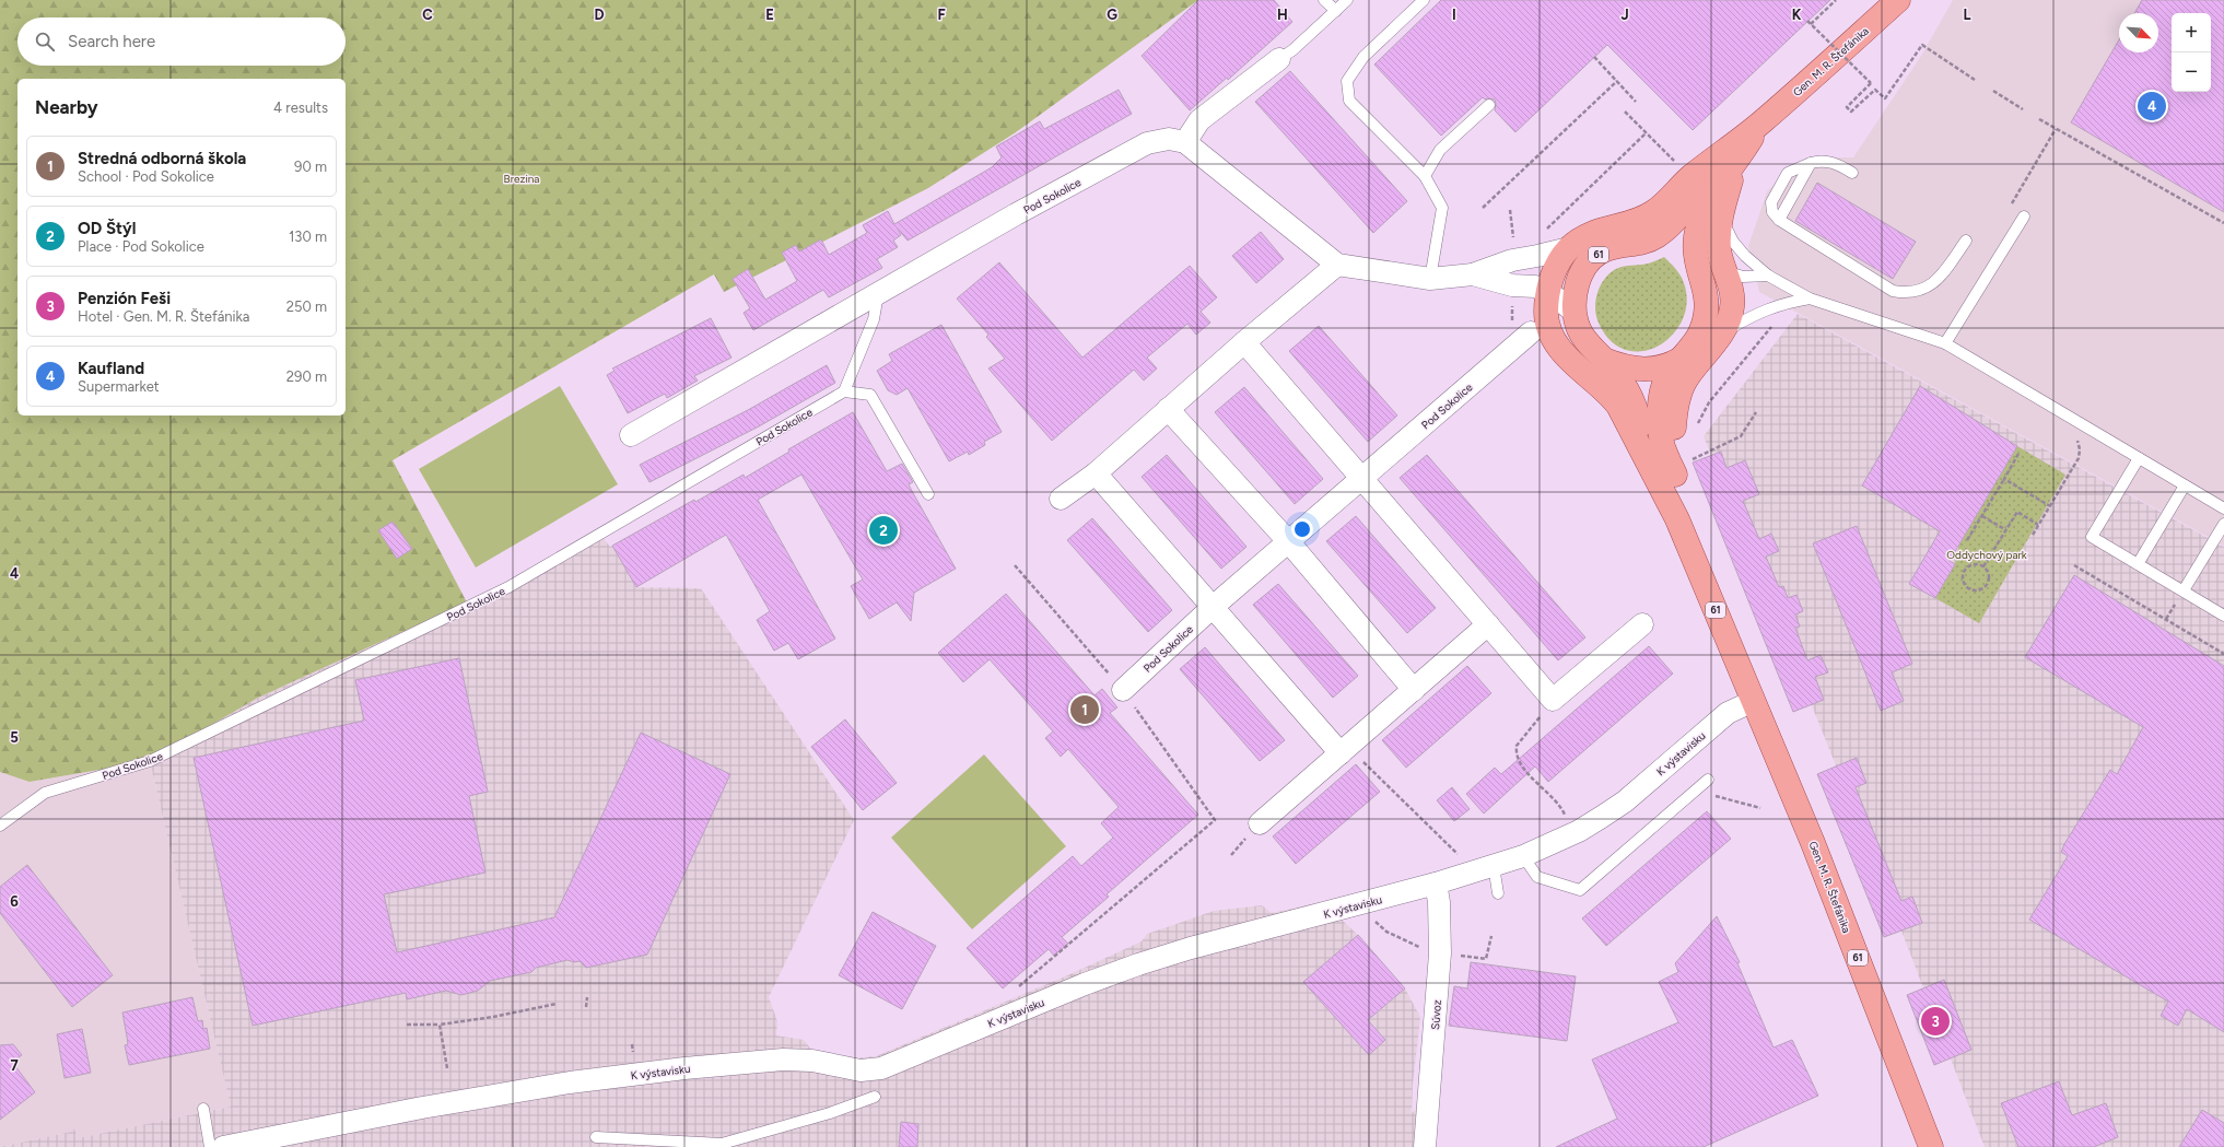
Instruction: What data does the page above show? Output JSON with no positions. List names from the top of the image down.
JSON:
{
  "streets": {
    "main road": ["Gen. M. R. Štefánika", "61"],
    "street": ["Pod Sokolice", "K výstavisku", "Súvoz"]
  },
  "crossings": [
    ["Gen. M. R. Štefánika", "61"],
    ["Gen. M. R. Štefánika", "K výstavisku"],
    ["61", "K výstavisku"],
    ["K výstavisku", "Súvoz"]
  ],
  "parks": ["Brezina", "Oddychový park"],
  "north": "bottom right",
  "page": {
    "map_buttons": ["+", "−"],
    "search": "Search here",
    "heading": ["Nearby", "4 results"],
    "pins": [
      "4",
      "2",
      "1",
      "3"
    ],
    "list": [
      {
        "mark": "1",
        "name": "Stredná odborná škola",
        "note": "School · Pod Sokolice",
        "value": "90 m"
      },
      {
        "mark": "2",
        "name": "OD Štýl",
        "note": "Place · Pod Sokolice",
        "value": "130 m"
      },
      {
        "mark": "3",
        "name": "Penzión Feši",
        "note": "Hotel · Gen. M. R. Štefánika",
        "value": "250 m"
      },
      {
        "mark": "4",
        "name": "Kaufland",
        "note": "Supermarket",
        "value": "290 m"
      }
    ]
  },
  "grid": {
    "columns": [
      "C",
      "D",
      "E",
      "F",
      "G",
      "H",
      "I",
      "J",
      "K",
      "L"
    ],
    "rows": [
      "4",
      "5",
      "6",
      "7"
    ]
  }
}
